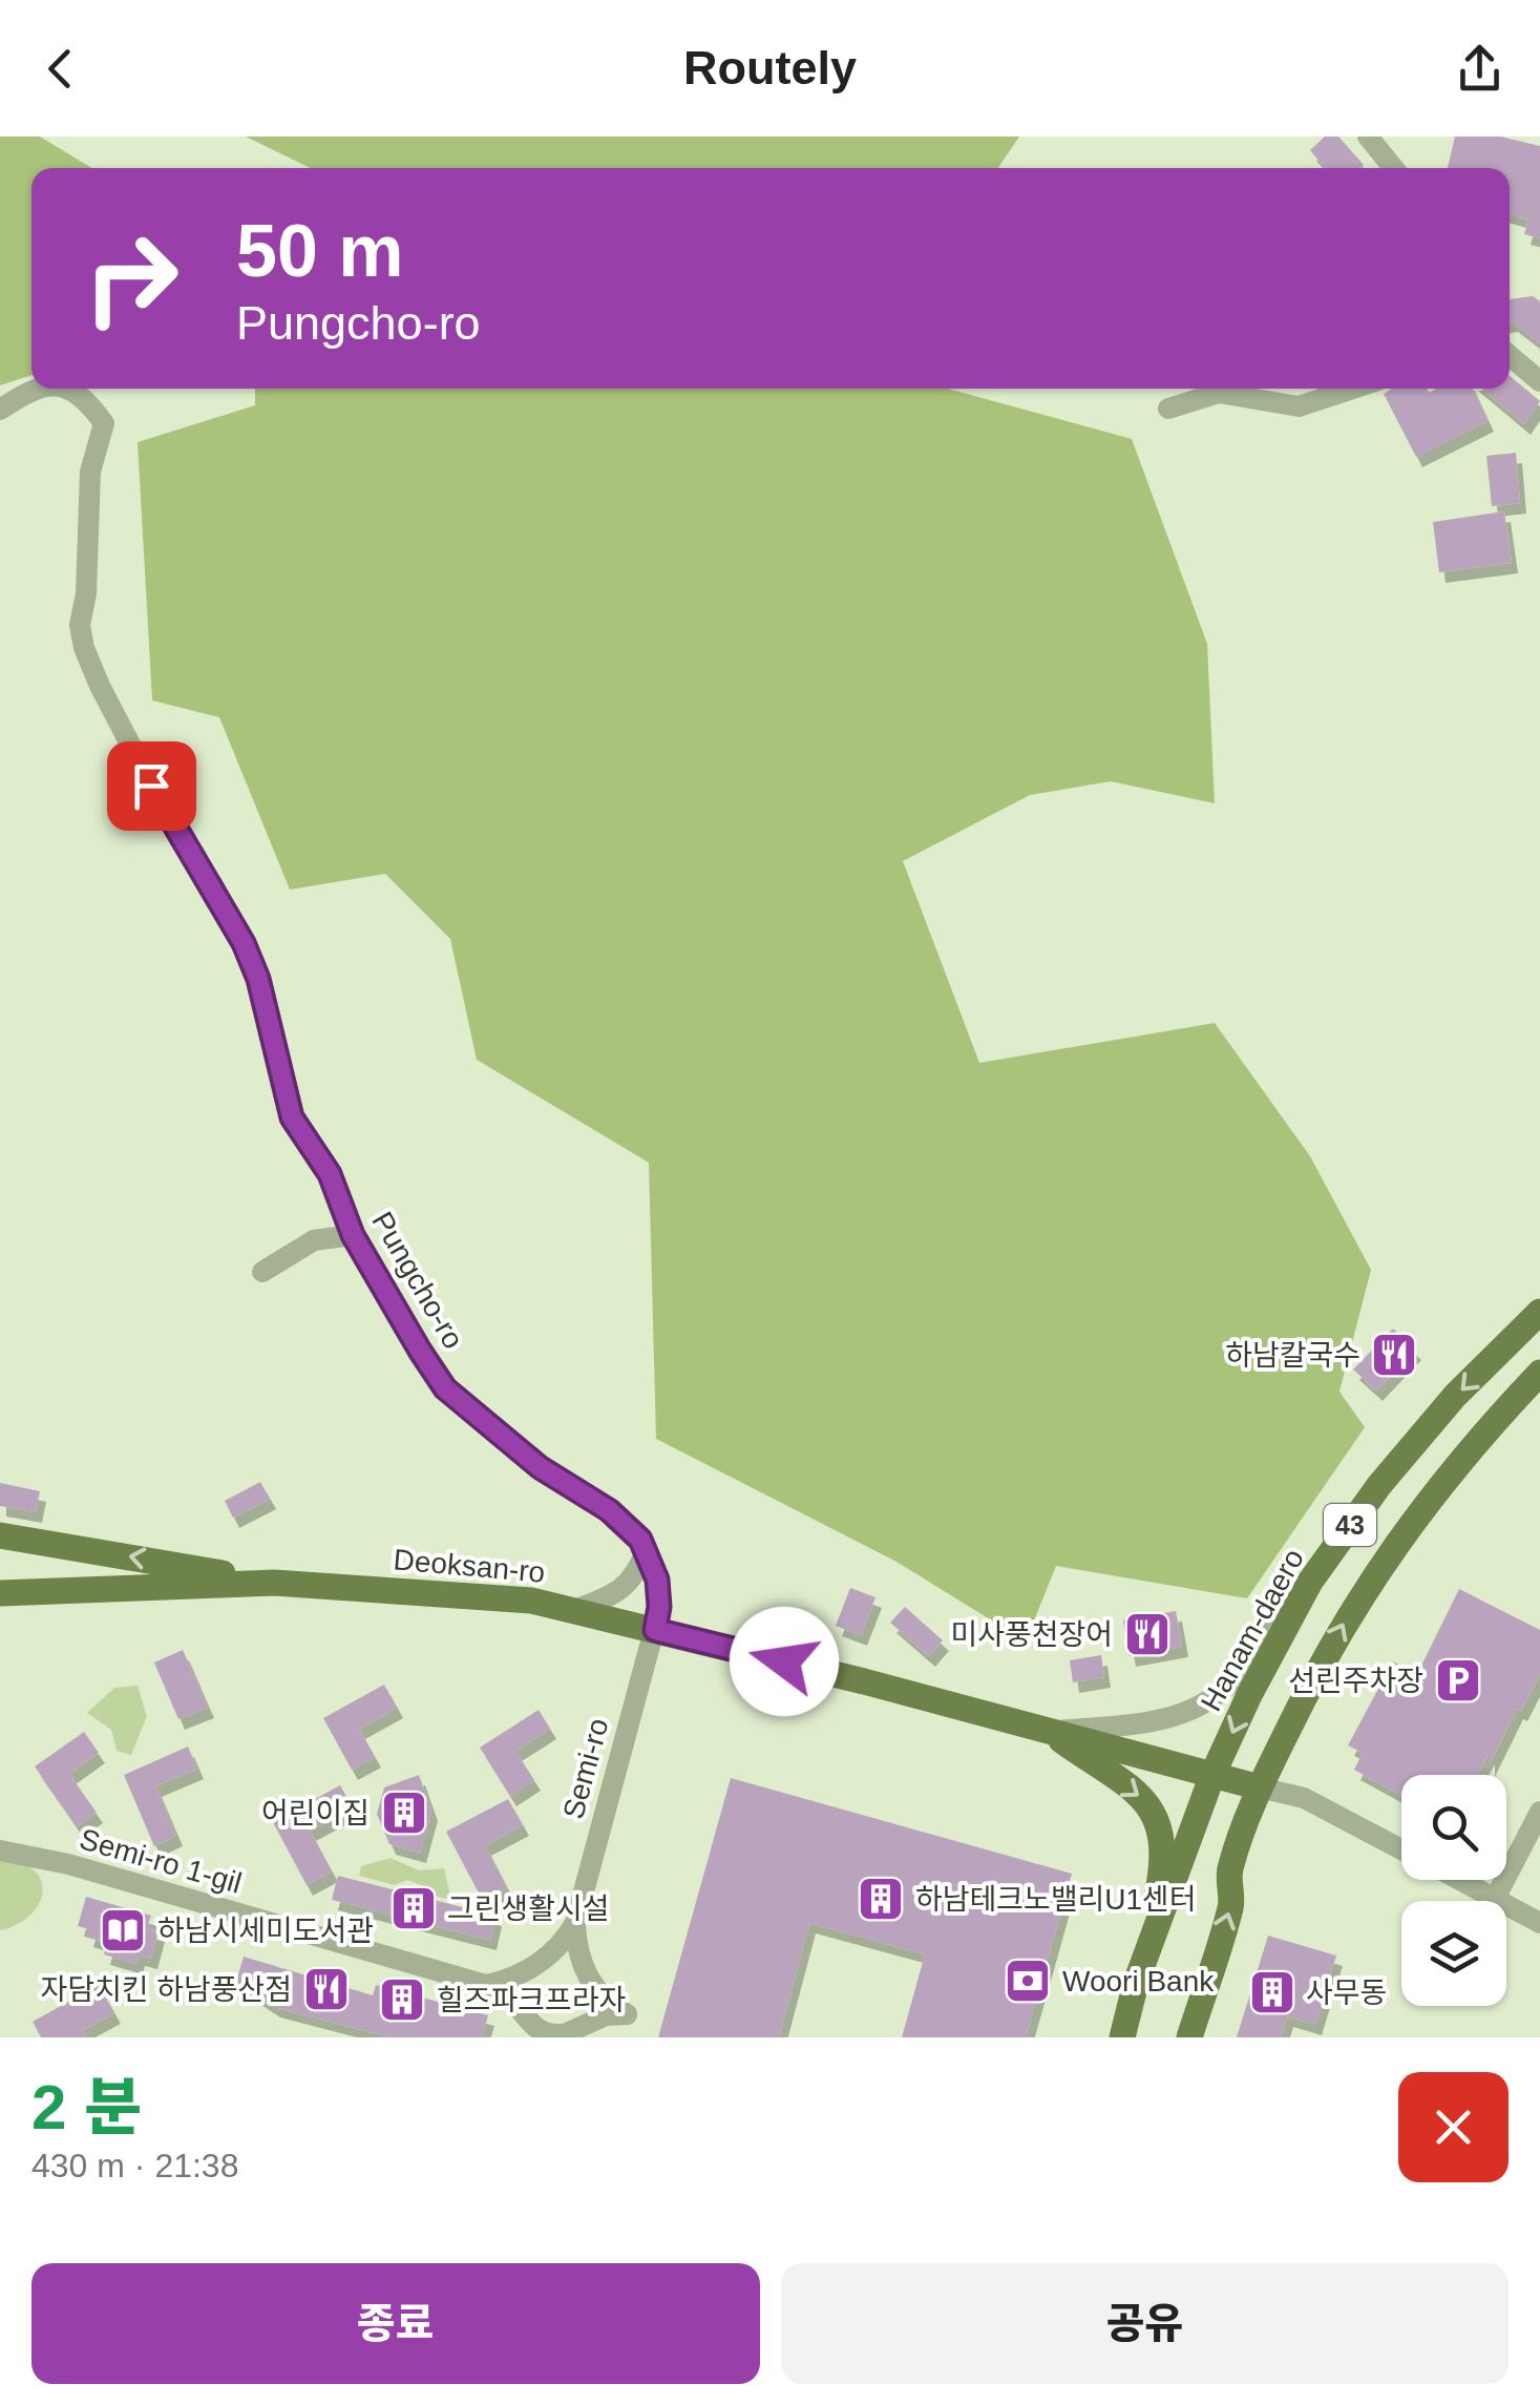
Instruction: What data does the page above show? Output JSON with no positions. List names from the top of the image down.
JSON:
{
  "streets": {
    "main road": ["43", "Deoksan-ro", "Hanam-daero"],
    "street": ["Pungcho-ro", "Semi-ro", "Semi-ro 1-gil"]
  },
  "crossings": [
    ["Deoksan-ro", "Semi-ro"]
  ],
  "places": {
    "restaurant": ["하남칼국수", "미사풍천장어", "자담치킨 하남풍산점"],
    "parking": ["선린주차장"],
    "building": [
      "어린이집",
      "하남테크노밸리U1센터",
      "그린생활시설",
      "사무동",
      "힐즈파크프라자"
    ],
    "library": ["하남시세미도서관"],
    "bank": ["Woori Bank"]
  },
  "page": {
    "header": "Routely",
    "turn": ["50 m", "Pungcho-ro"],
    "heading": ["2 분", "430 m · 21:38"],
    "buttons": ["종료", "공유"]
  }
}
